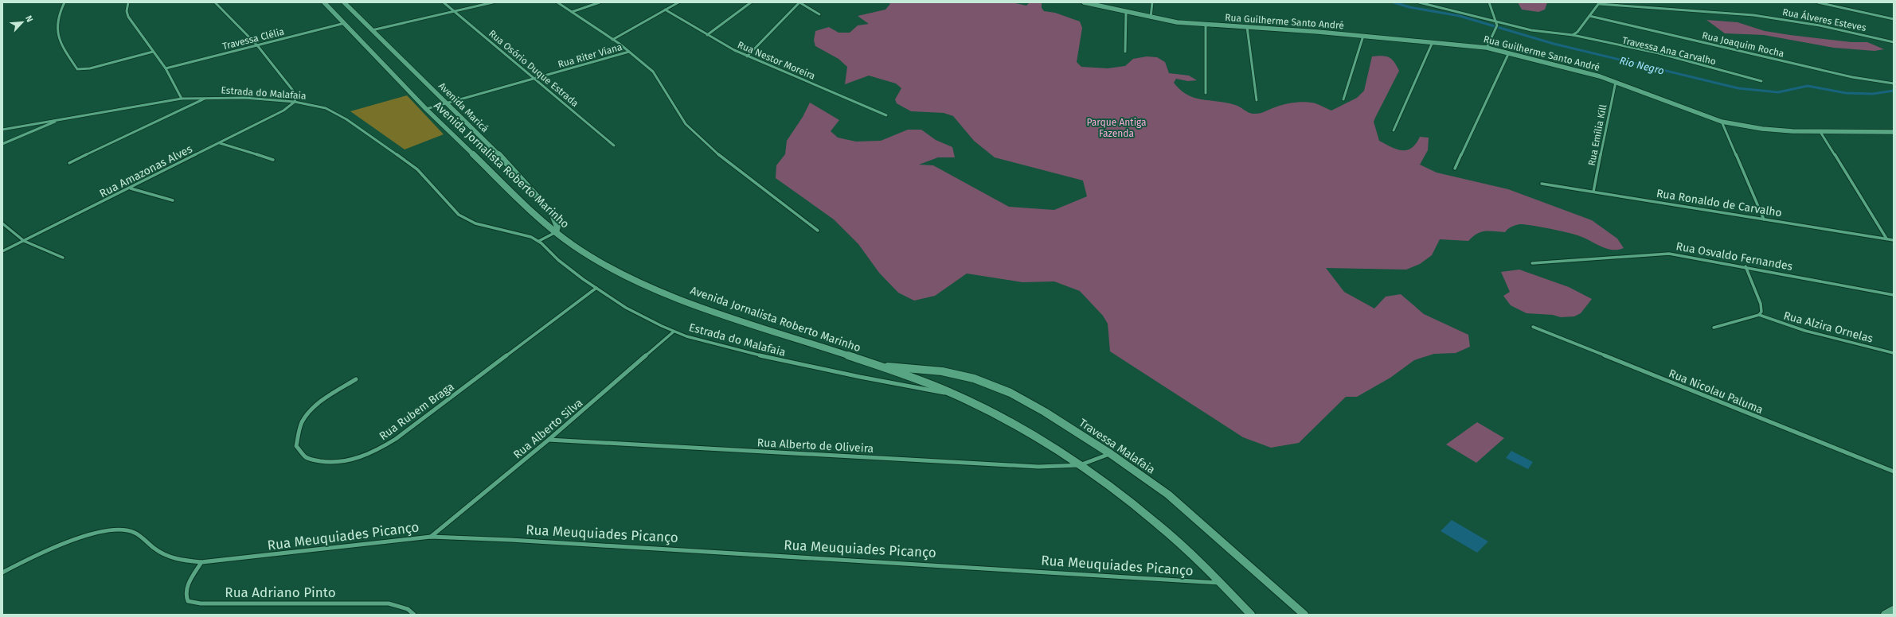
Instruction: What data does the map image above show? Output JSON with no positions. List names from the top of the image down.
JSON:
{
  "streets": {
    "main road": [
      "Rua Guilherme Santo André",
      "Avenida Maricá",
      "Avenida Jornalista Roberto Marinho",
      "Travessa Malafaia"
    ],
    "street": [
      "Rua Álveres Esteves",
      "Travessa Clélia",
      "Rua Joaquim Rocha",
      "Travessa Ana Carvalho",
      "Rua Riter Viana",
      "Rua Nestor Moreira",
      "Rua Osório Duque Estrada",
      "Estrada do Malafaia",
      "Rua Emília Kill",
      "Rua Amazonas Alves",
      "Rua Ronaldo de Carvalho",
      "Rua Osvaldo Fernandes",
      "Rua Alzira Ornelas",
      "Rua Nicolau Paluma",
      "Rua Rubem Braga",
      "Rua Alberto Silva",
      "Rua Alberto de Oliveira",
      "Rua Meuquiades Picanço",
      "Rua Adriano Pinto"
    ]
  },
  "crossings": [
    ["Rua Guilherme Santo André", "Rua Emília Kill"],
    ["Travessa Clélia", "Avenida Jornalista Roberto Marinho"],
    ["Rua Riter Viana", "Rua Osório Duque Estrada"],
    ["Rua Riter Viana", "Avenida Maricá"],
    ["Rua Riter Viana", "Avenida Jornalista Roberto Marinho"],
    ["Estrada do Malafaia", "Avenida Jornalista Roberto Marinho"],
    ["Estrada do Malafaia", "Rua Amazonas Alves"],
    ["Estrada do Malafaia", "Rua Rubem Braga"],
    ["Estrada do Malafaia", "Rua Alberto Silva"],
    ["Avenida Maricá", "Avenida Jornalista Roberto Marinho"],
    ["Rua Emília Kill", "Rua Ronaldo de Carvalho"],
    ["Avenida Jornalista Roberto Marinho", "Rua Alberto de Oliveira"],
    ["Avenida Jornalista Roberto Marinho", "Travessa Malafaia"],
    ["Avenida Jornalista Roberto Marinho", "Rua Meuquiades Picanço"],
    ["Rua Alberto Silva", "Rua Alberto de Oliveira"],
    ["Rua Alberto Silva", "Rua Meuquiades Picanço"],
    ["Rua Alberto de Oliveira", "Travessa Malafaia"],
    ["Rua Meuquiades Picanço", "Rua Adriano Pinto"]
  ],
  "water": ["Rio Negro"],
  "parks": ["Parque Antiga Fazenda"],
  "north": "top right"
}
